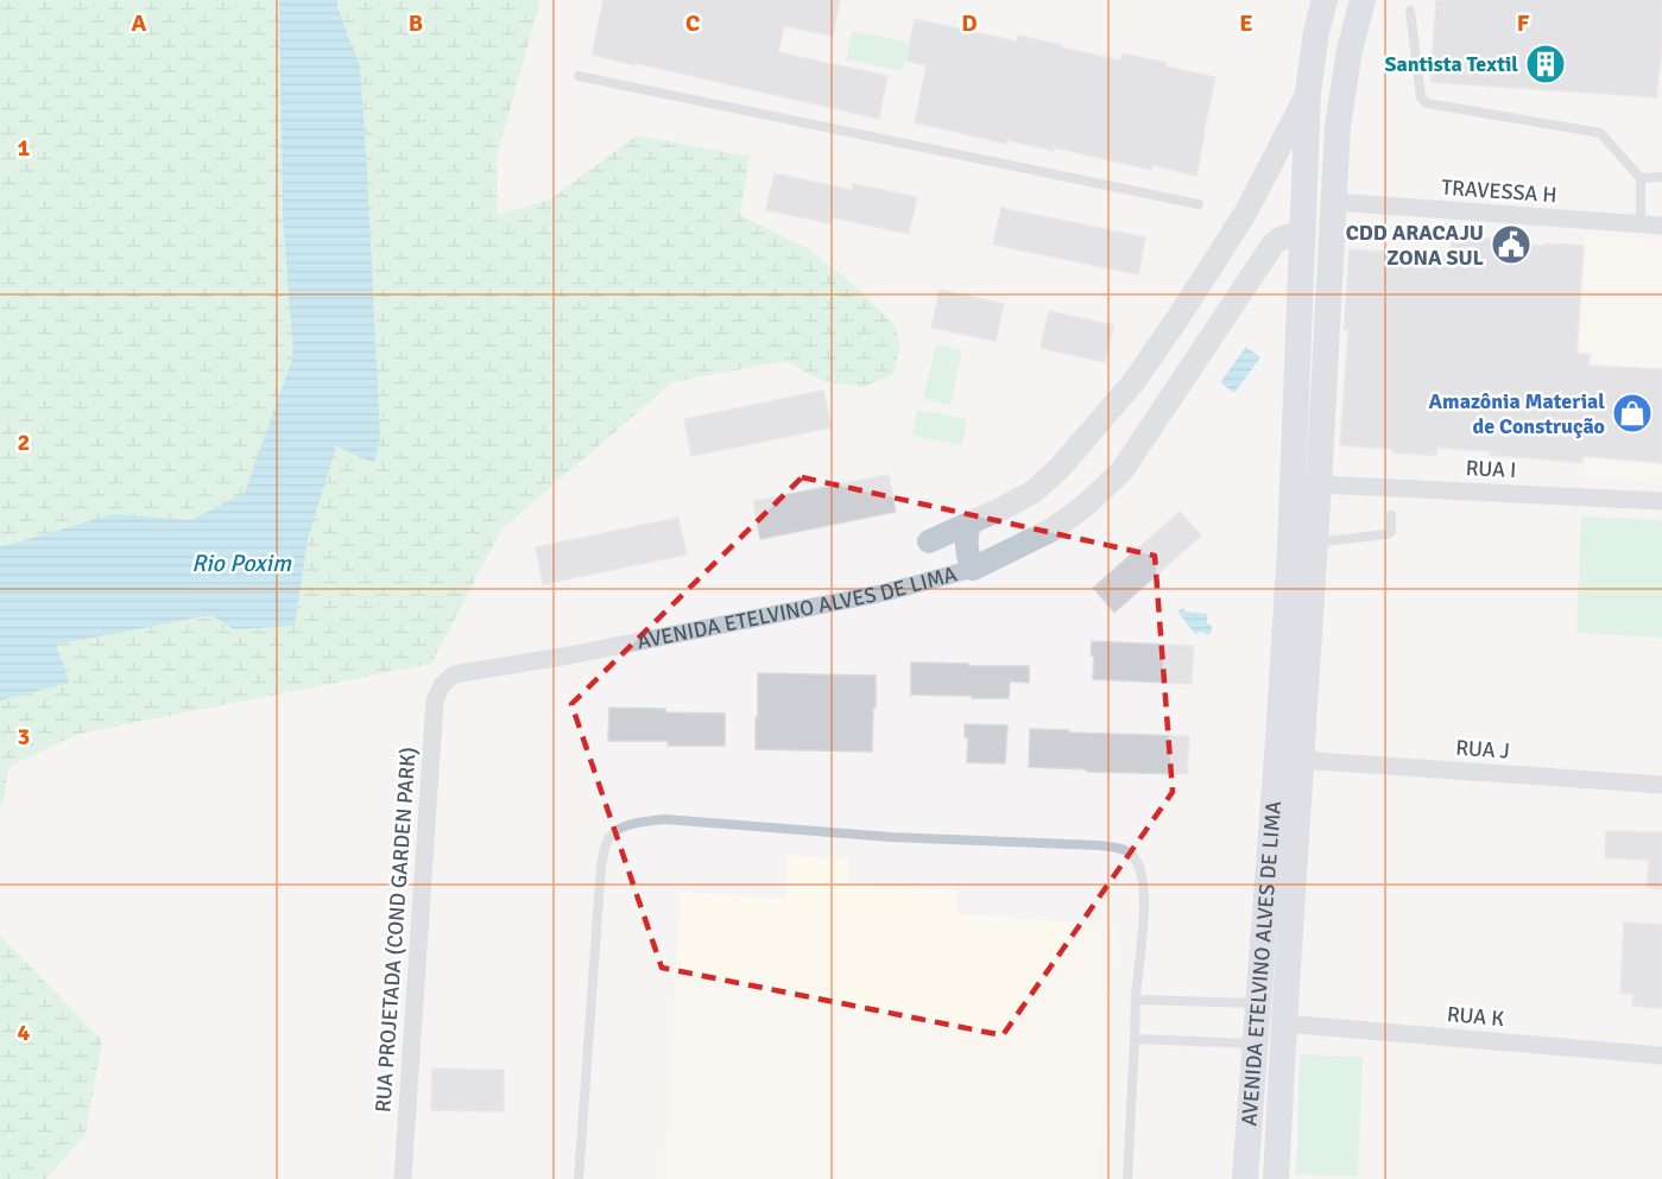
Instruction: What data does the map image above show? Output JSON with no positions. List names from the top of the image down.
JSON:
{
  "streets": {
    "main road": ["AVENIDA ETELVINO ALVES DE LIMA"],
    "street": [
      "TRAVESSA H",
      "RUA I",
      "RUA J",
      "RUA PROJETADA (COND GARDEN PARK)",
      "RUA K"
    ]
  },
  "crossings": [
    ["TRAVESSA H", "AVENIDA ETELVINO ALVES DE LIMA"],
    ["RUA I", "AVENIDA ETELVINO ALVES DE LIMA"],
    ["AVENIDA ETELVINO ALVES DE LIMA", "RUA J"],
    ["AVENIDA ETELVINO ALVES DE LIMA", "RUA PROJETADA (COND GARDEN PARK)"],
    ["AVENIDA ETELVINO ALVES DE LIMA", "RUA K"]
  ],
  "water": ["Rio Poxim"],
  "places": {
    "building": ["Santista Textil"],
    "public building": ["CDD ARACAJU ZONA SUL"],
    "shop": ["Amazônia Material de Construção"]
  },
  "grid": {
    "columns": [
      "A",
      "B",
      "C",
      "D",
      "E",
      "F"
    ],
    "rows": [
      "1",
      "2",
      "3",
      "4"
    ]
  }
}
